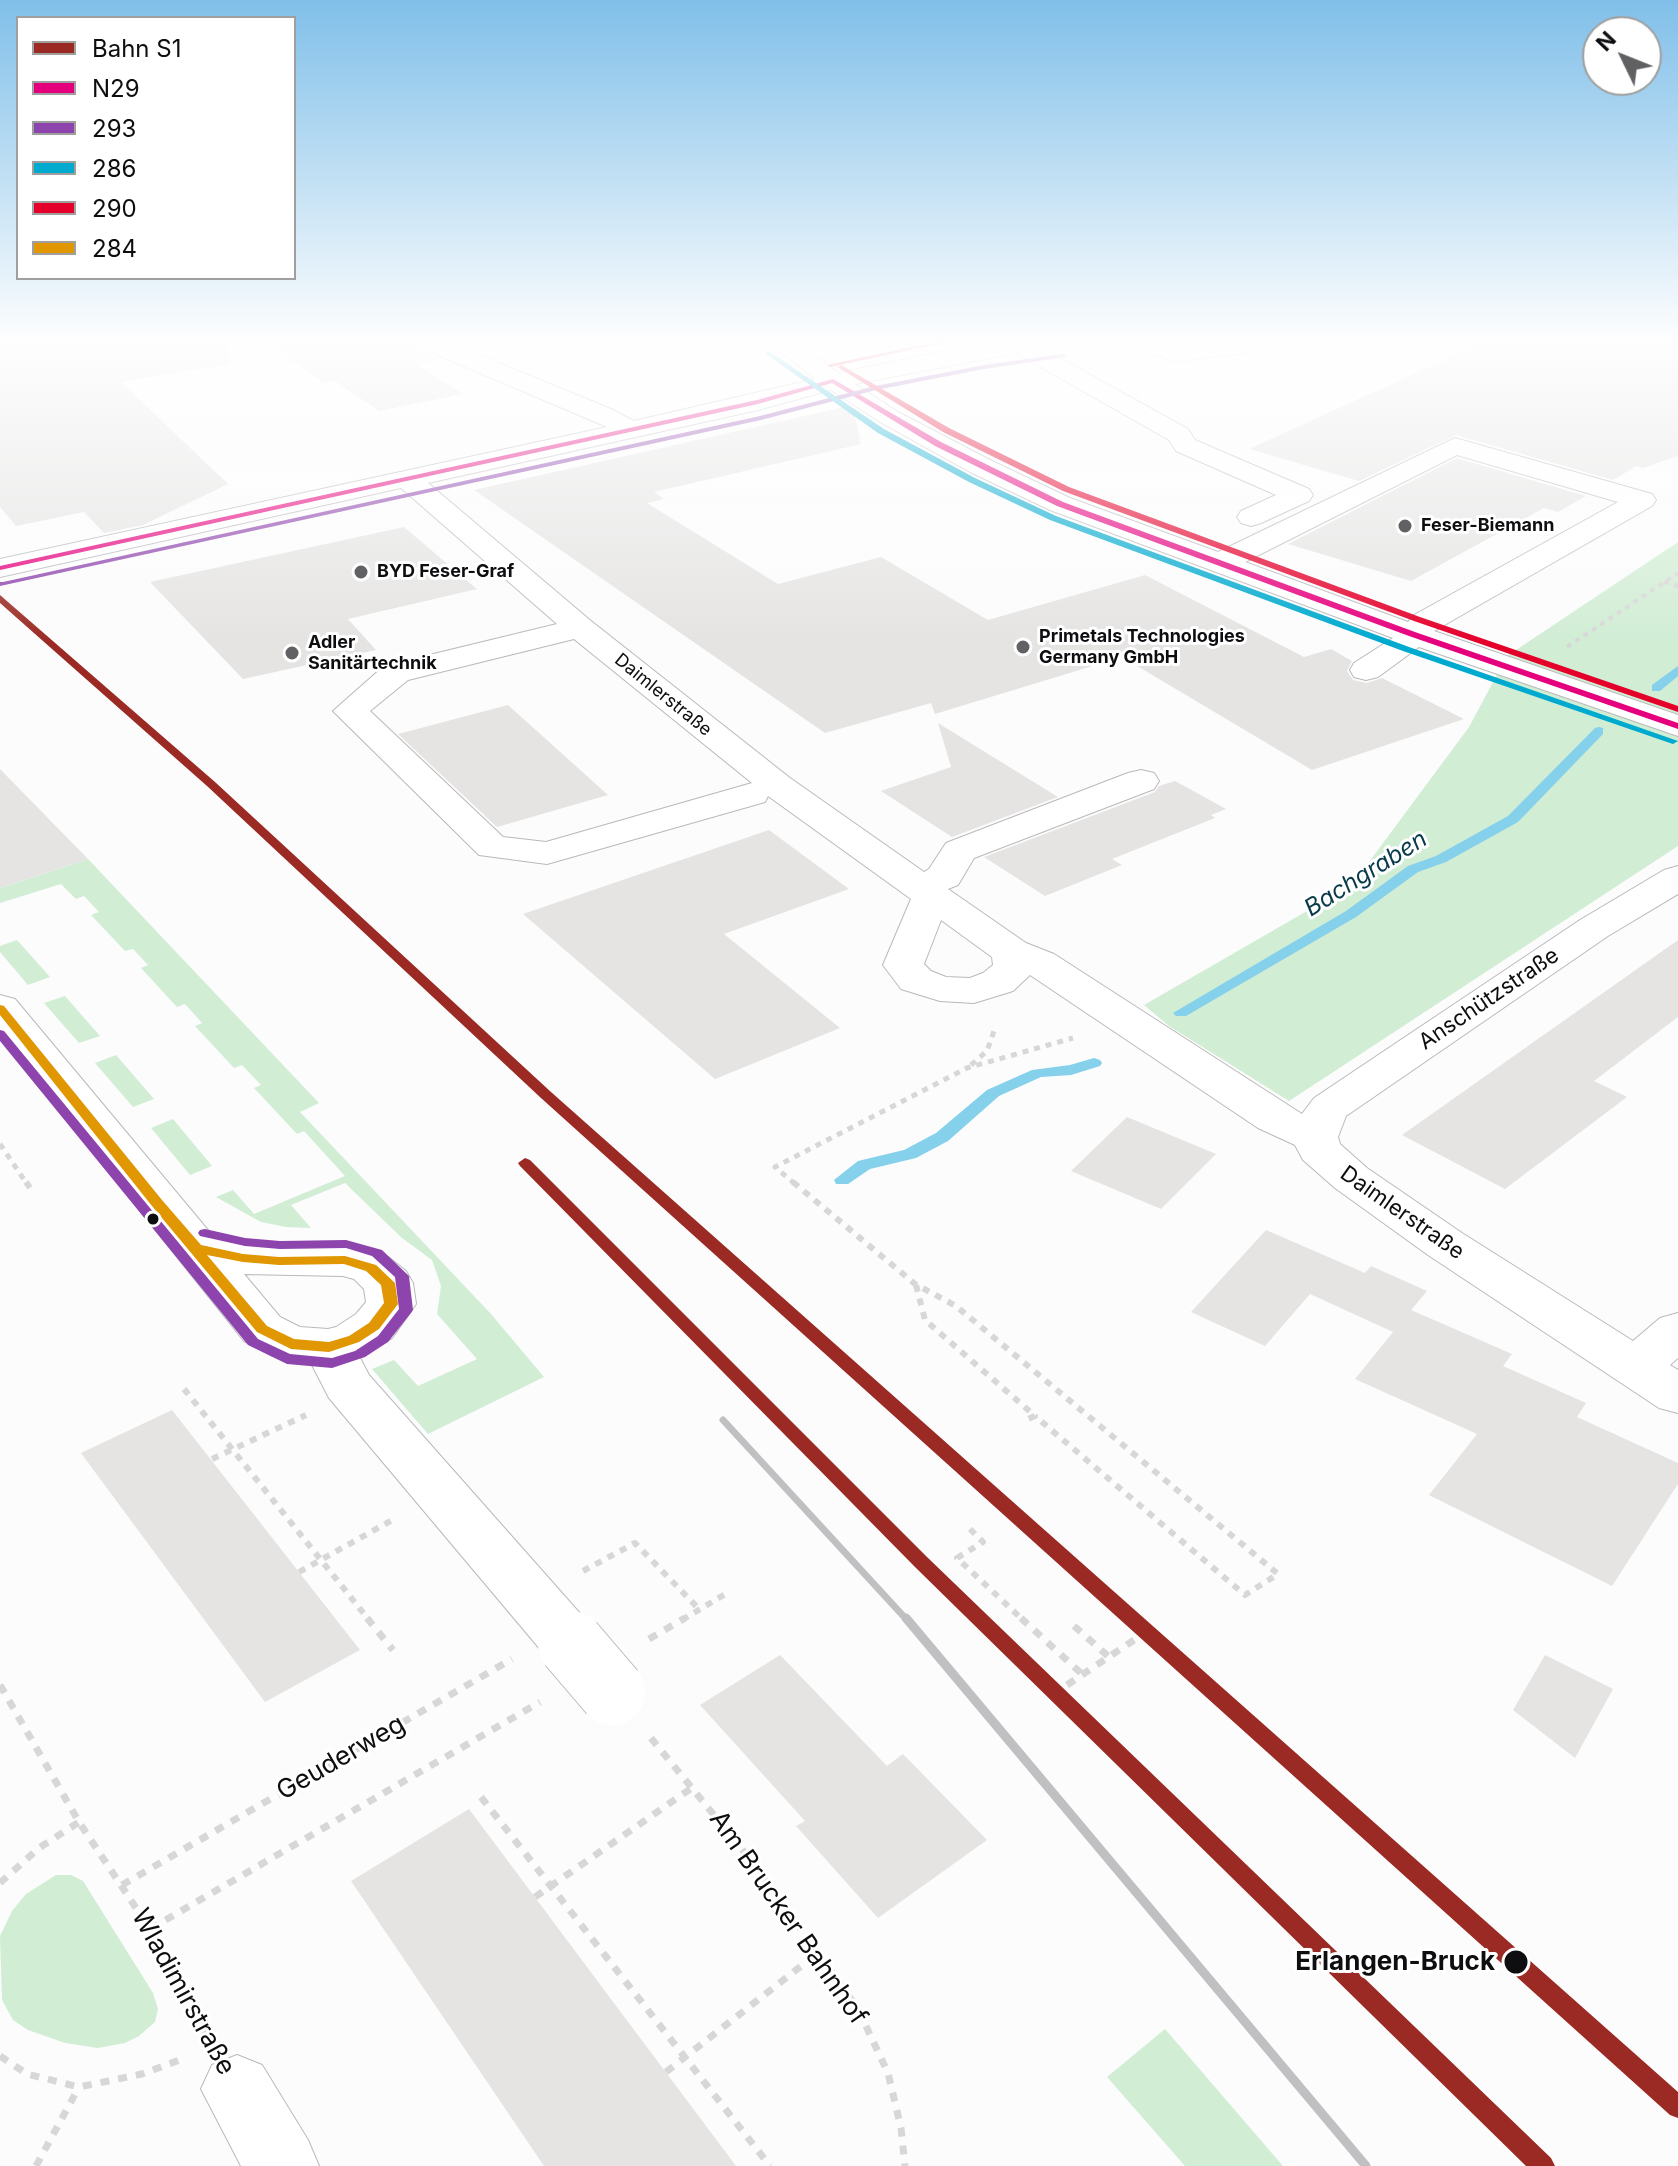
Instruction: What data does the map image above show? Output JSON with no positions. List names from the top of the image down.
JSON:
{
  "streets": {
    "street": ["Daimlerstraße", "Anschützstraße", "Wladimirstraße"],
    "path": ["Geuderweg", "Am Brucker Bahnhof"]
  },
  "crossings": [
    ["Daimlerstraße", "Anschützstraße"],
    ["Geuderweg", "Wladimirstraße"]
  ],
  "water": ["Bachgraben"],
  "places": [
    "Feser-Biemann",
    "BYD Feser-Graf",
    "Primetals Technologies Germany GmbH",
    "Adler Sanitärtechnik",
    "Erlangen-Bruck"
  ],
  "lines": [
    "transit line N29",
    "transit line 293",
    "transit line 286",
    "transit line 290",
    "rail line S1",
    "transit line 284"
  ],
  "legend": [
    "Bahn S1",
    "N29",
    "293",
    "286",
    "290",
    "284"
  ],
  "north": "top left"
}
